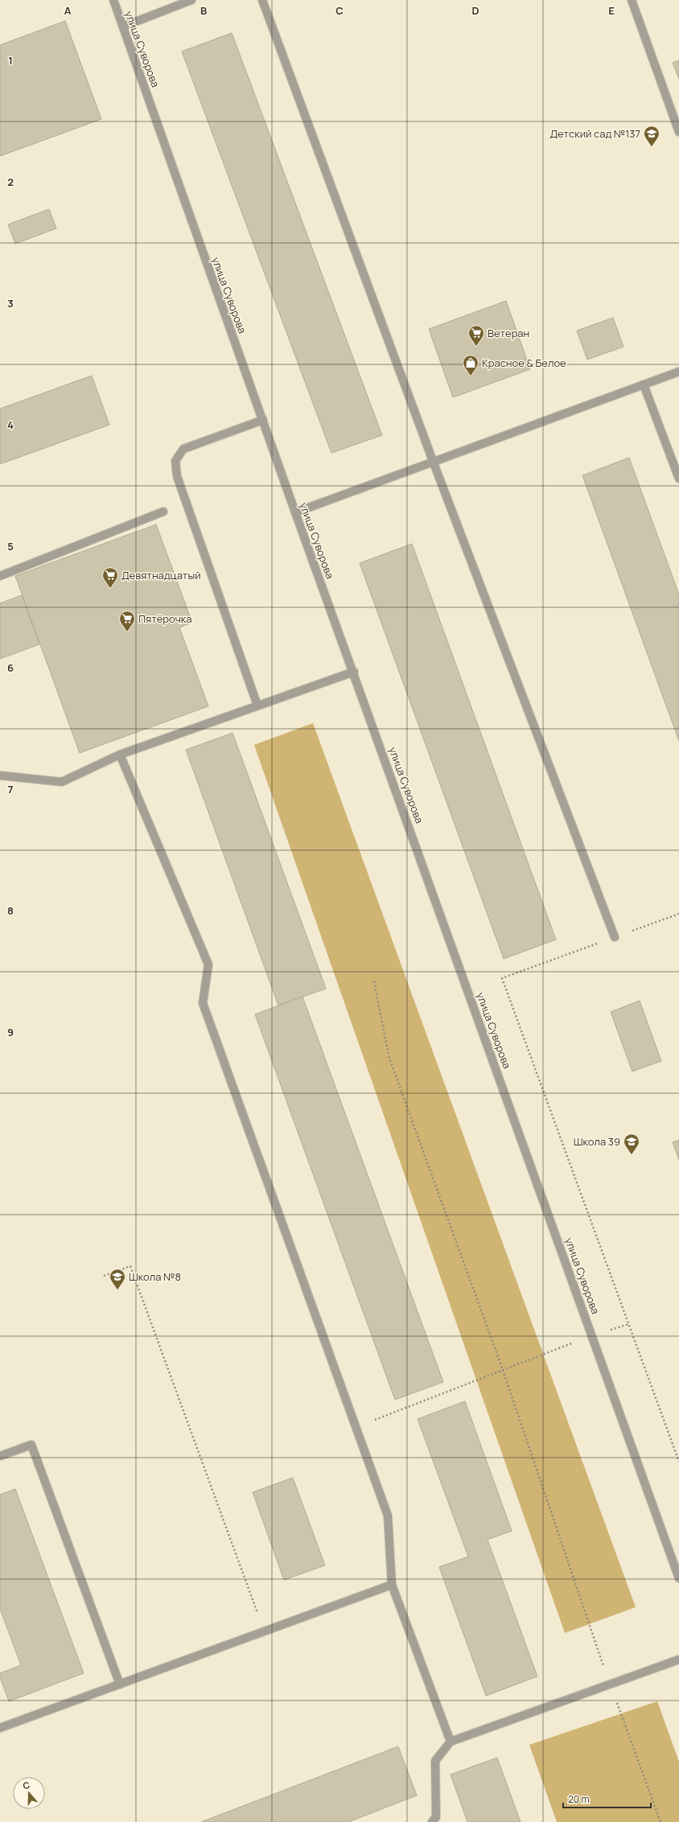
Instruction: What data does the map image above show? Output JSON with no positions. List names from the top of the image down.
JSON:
{
  "streets": {
    "street": ["улица Суворова"]
  },
  "places": {
    "school or university": ["Детский сад №137", "Школа 39", "Школа №8"],
    "supermarket": ["Ветеран", "Девятнадцатый", "Пятёрочка"],
    "shop": ["Красное & Белое"]
  },
  "scale_bar": "20 m",
  "north": "top",
  "grid": {
    "columns": [
      "A",
      "B",
      "C",
      "D",
      "E"
    ],
    "rows": [
      "1",
      "2",
      "3",
      "4",
      "5",
      "6",
      "7",
      "8",
      "9"
    ]
  }
}
